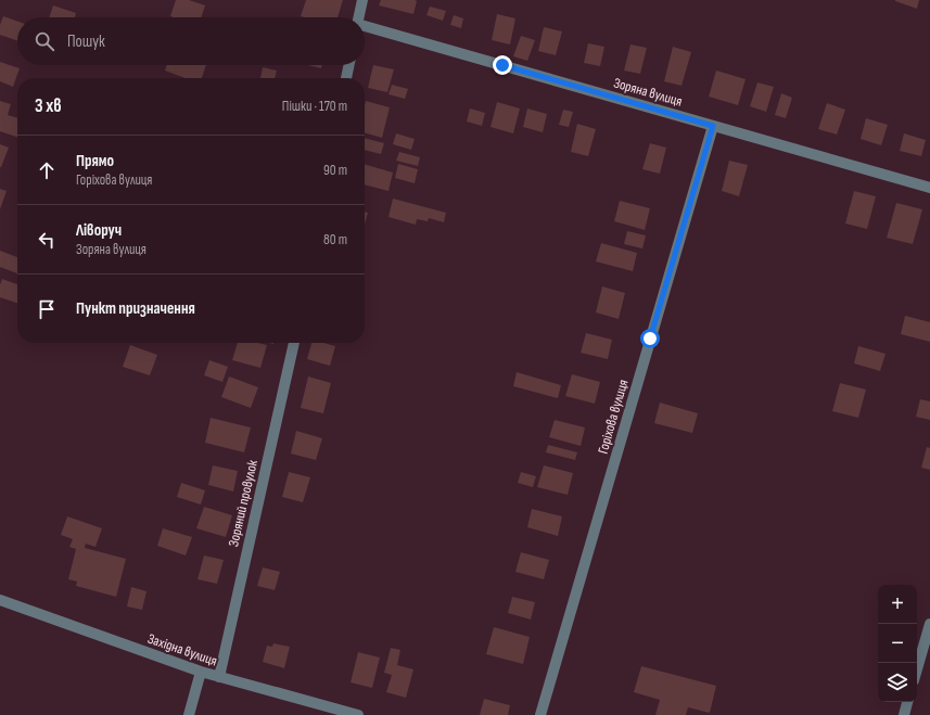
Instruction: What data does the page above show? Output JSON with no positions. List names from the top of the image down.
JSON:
{
  "streets": {
    "street": [
      "Зоряна вулиця",
      "Горіхова вулиця",
      "Зоряний провулок",
      "Західна вулиця"
    ]
  },
  "crossings": [
    ["Зоряна вулиця", "Горіхова вулиця"],
    ["Зоряний провулок", "Західна вулиця"]
  ],
  "page": {
    "search": "Пошук",
    "heading": ["3 хв", "Пішки · 170 m"],
    "list": [
      ["Прямо", "Горіхова вулиця", "90 m"],
      ["Ліворуч", "Зоряна вулиця", "80 m"],
      "Пункт призначення"
    ],
    "map_buttons": ["+", "−"]
  }
}
